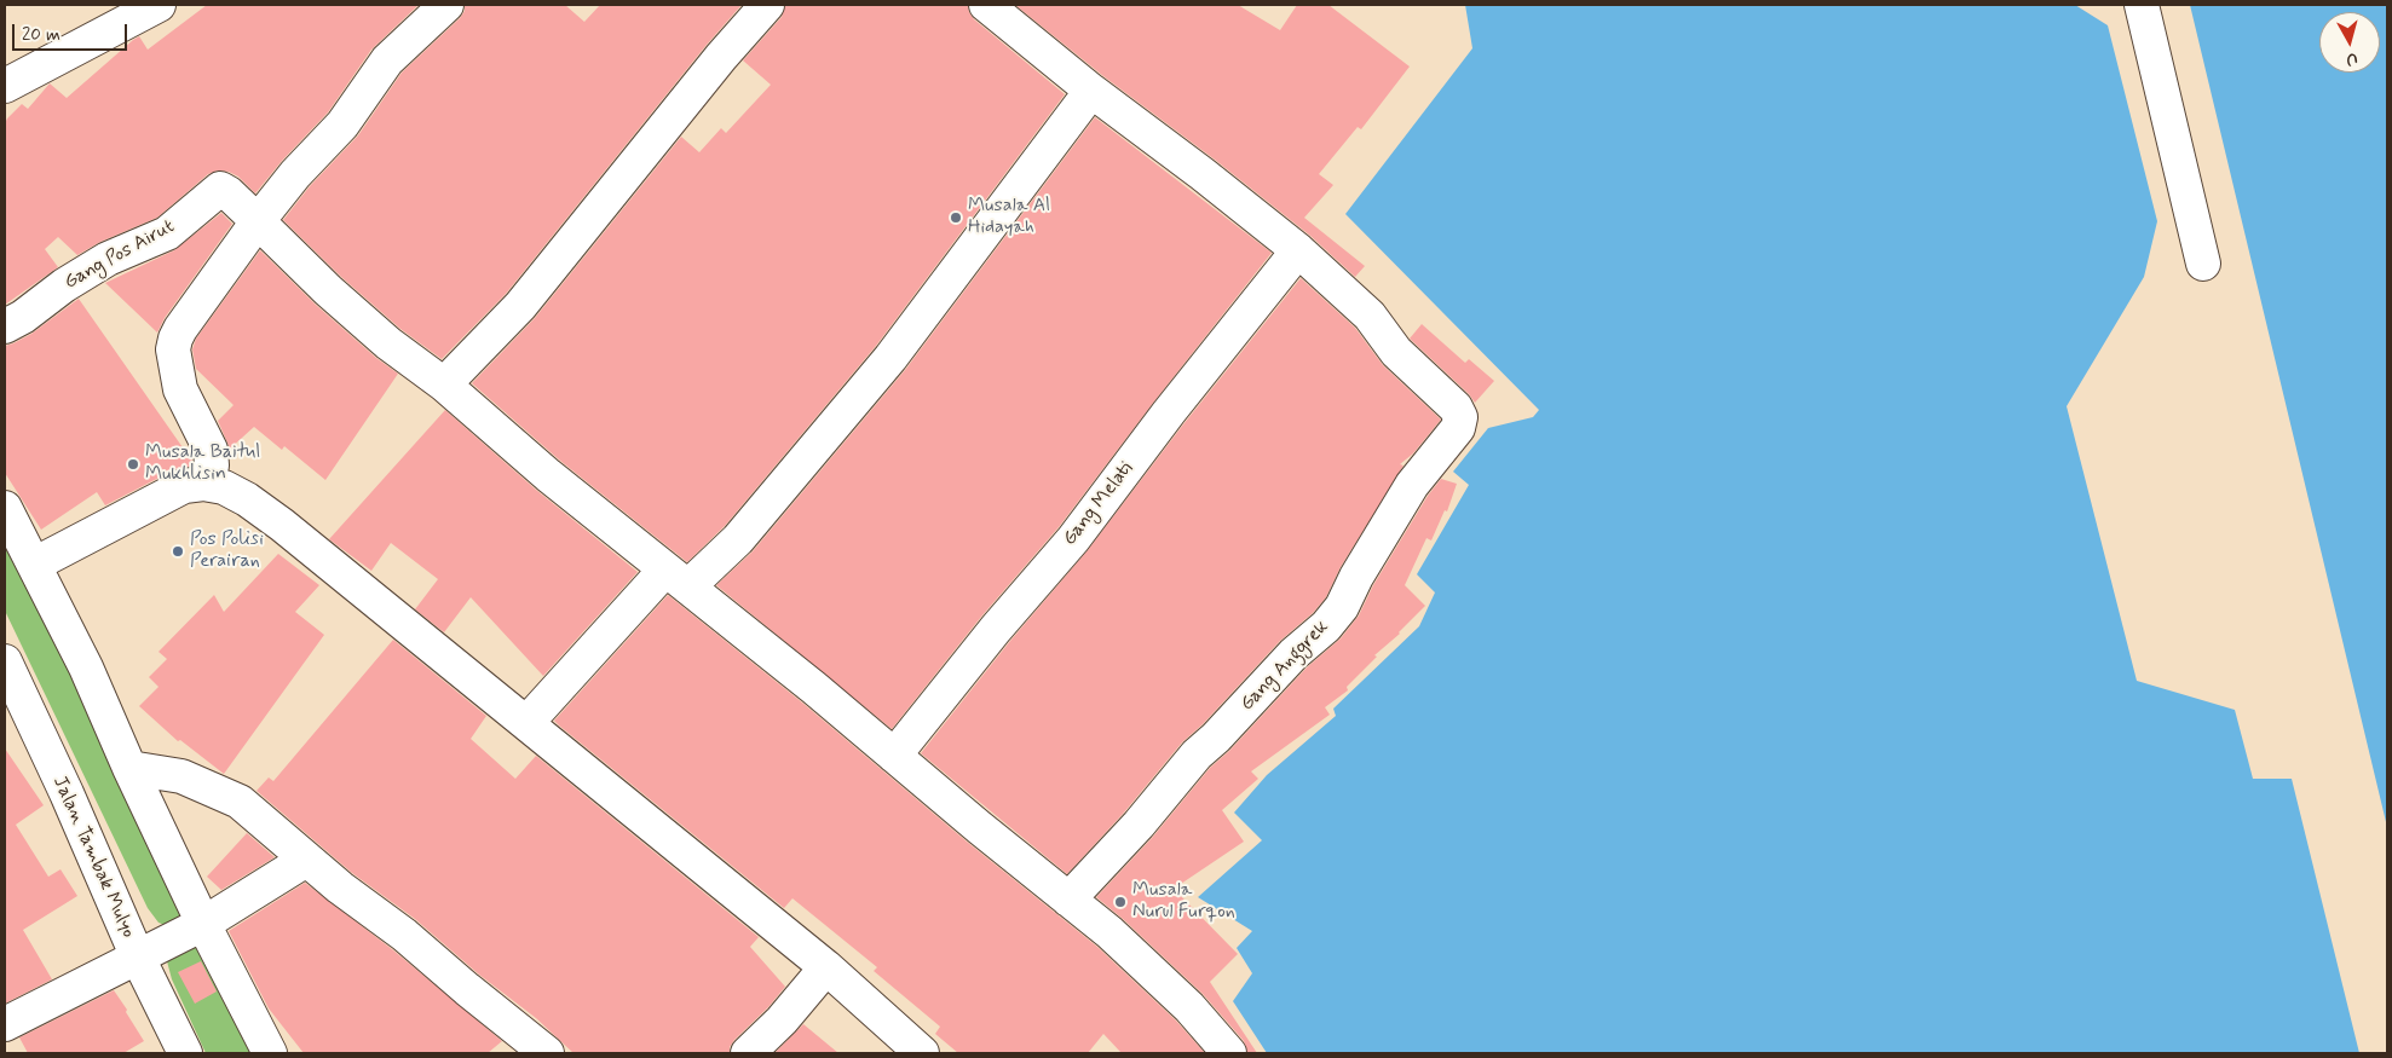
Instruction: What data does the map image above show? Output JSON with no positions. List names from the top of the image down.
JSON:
{
  "streets": {
    "street": [
      "Gang Pos Airut",
      "Gang Melati",
      "Gang Anggrek",
      "Jalan Tambak Mulyo"
    ]
  },
  "crossings": [
    ["Gang Melati", "Gang Anggrek"]
  ],
  "places": [
    "Musala Al Hidayah",
    "Musala Baitul Mukhlisin",
    "Pos Polisi Perairan",
    "Musala Nurul Furqon"
  ],
  "scale_bar": "20 m",
  "north": "bottom"
}
